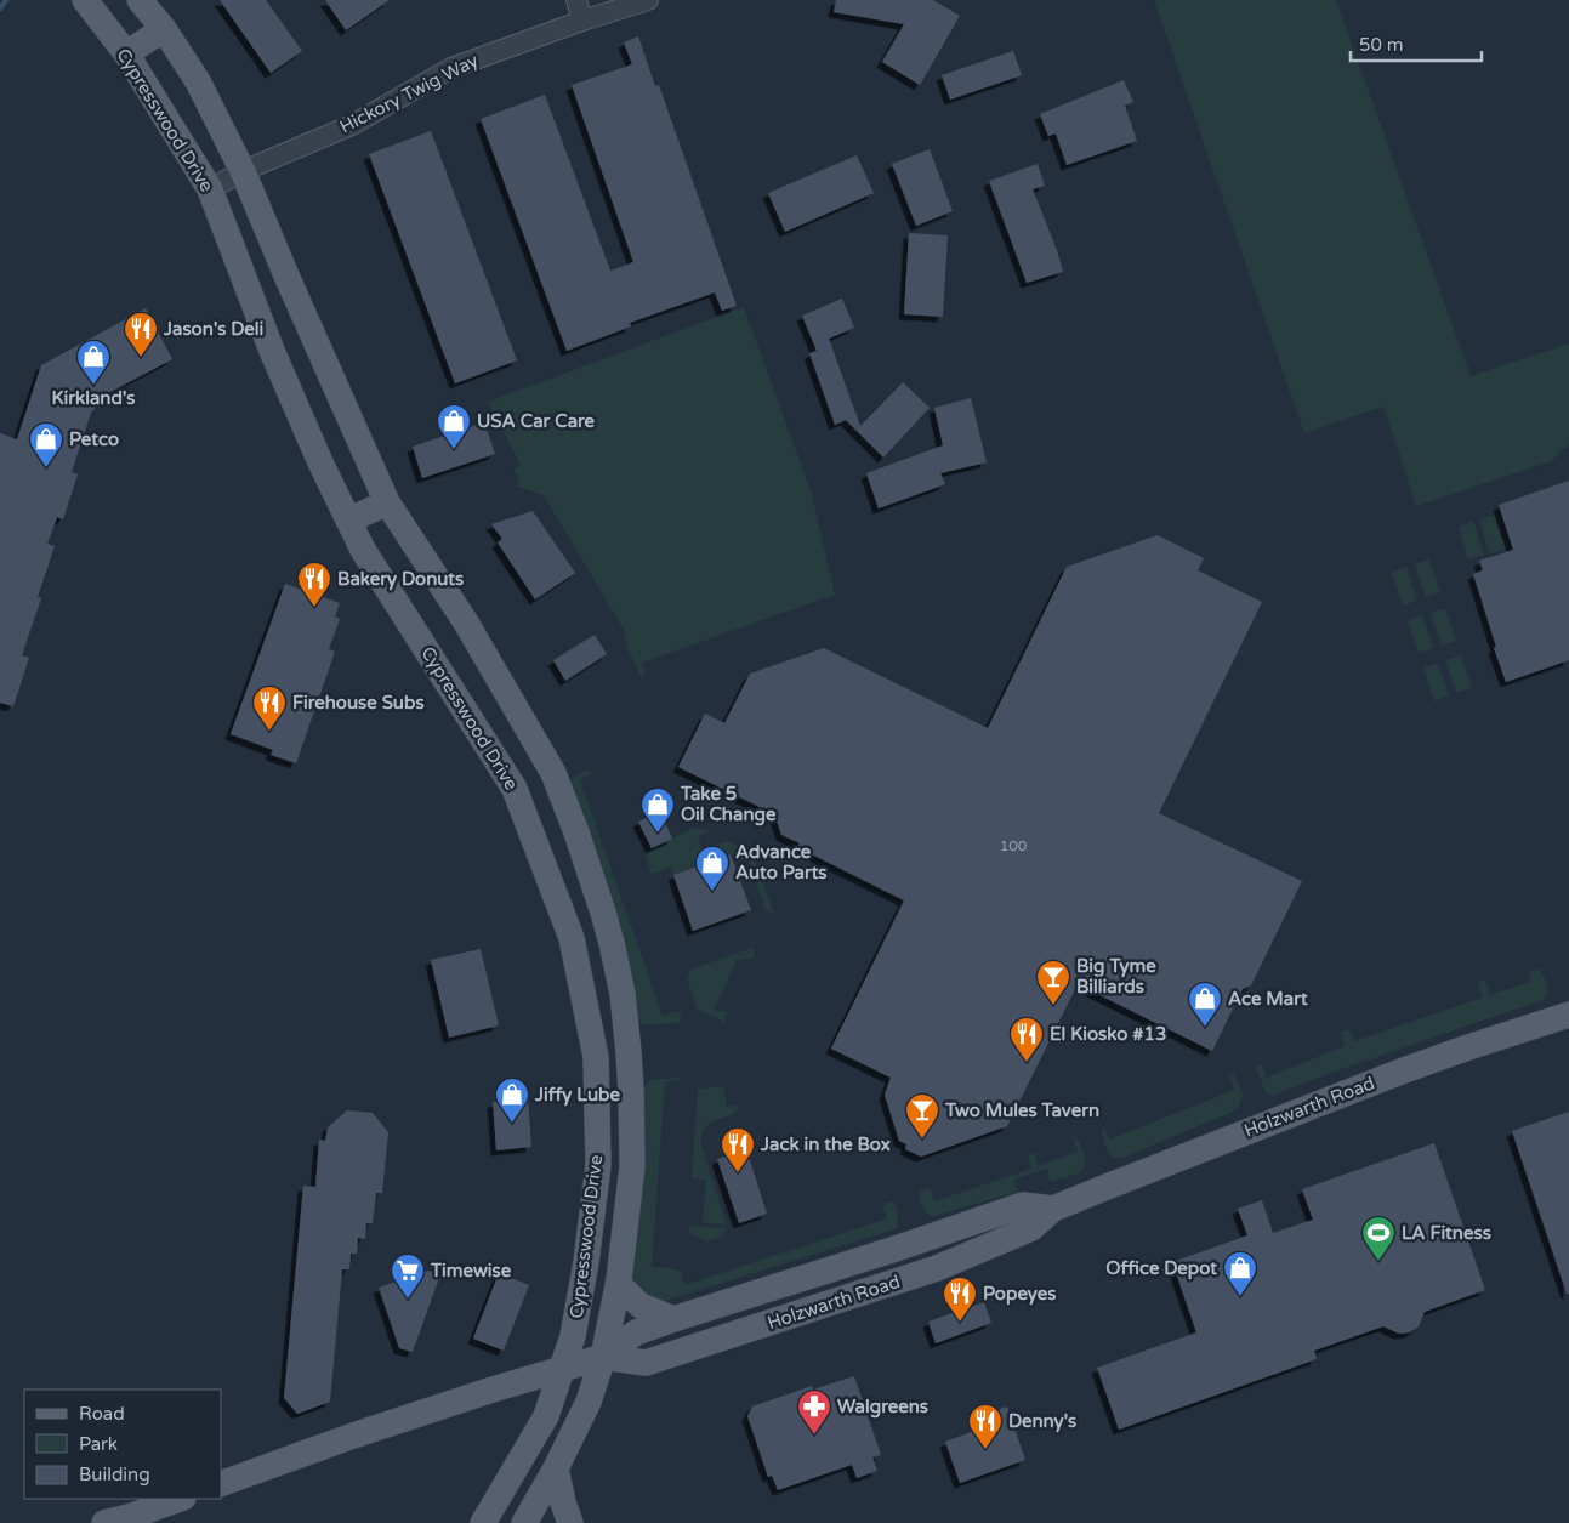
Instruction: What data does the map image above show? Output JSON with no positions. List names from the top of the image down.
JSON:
{
  "streets": {
    "main road": ["Cypresswood Drive", "Holzwarth Road"],
    "street": ["Hickory Twig Way"]
  },
  "crossings": [
    ["Hickory Twig Way", "Cypresswood Drive"],
    ["Cypresswood Drive", "Holzwarth Road"]
  ],
  "places": {
    "restaurant": [
      "Jason's Deli",
      "Bakery Donuts",
      "Firehouse Subs",
      "El Kiosko #13",
      "Jack in the Box",
      "Popeyes",
      "Denny's"
    ],
    "shop": [
      "Kirkland's",
      "USA Car Care",
      "Petco",
      "Take 5 Oil Change",
      "Advance Auto Parts",
      "Ace Mart",
      "Jiffy Lube",
      "Office Depot"
    ],
    "bar": ["Big Tyme Billiards", "Two Mules Tavern"],
    "sports": ["LA Fitness"],
    "supermarket": ["Timewise"],
    "pharmacy": ["Walgreens"]
  },
  "house_numbers": ["100"],
  "legend": ["Road", "Park", "Building"],
  "scale_bar": "50 m"
}
